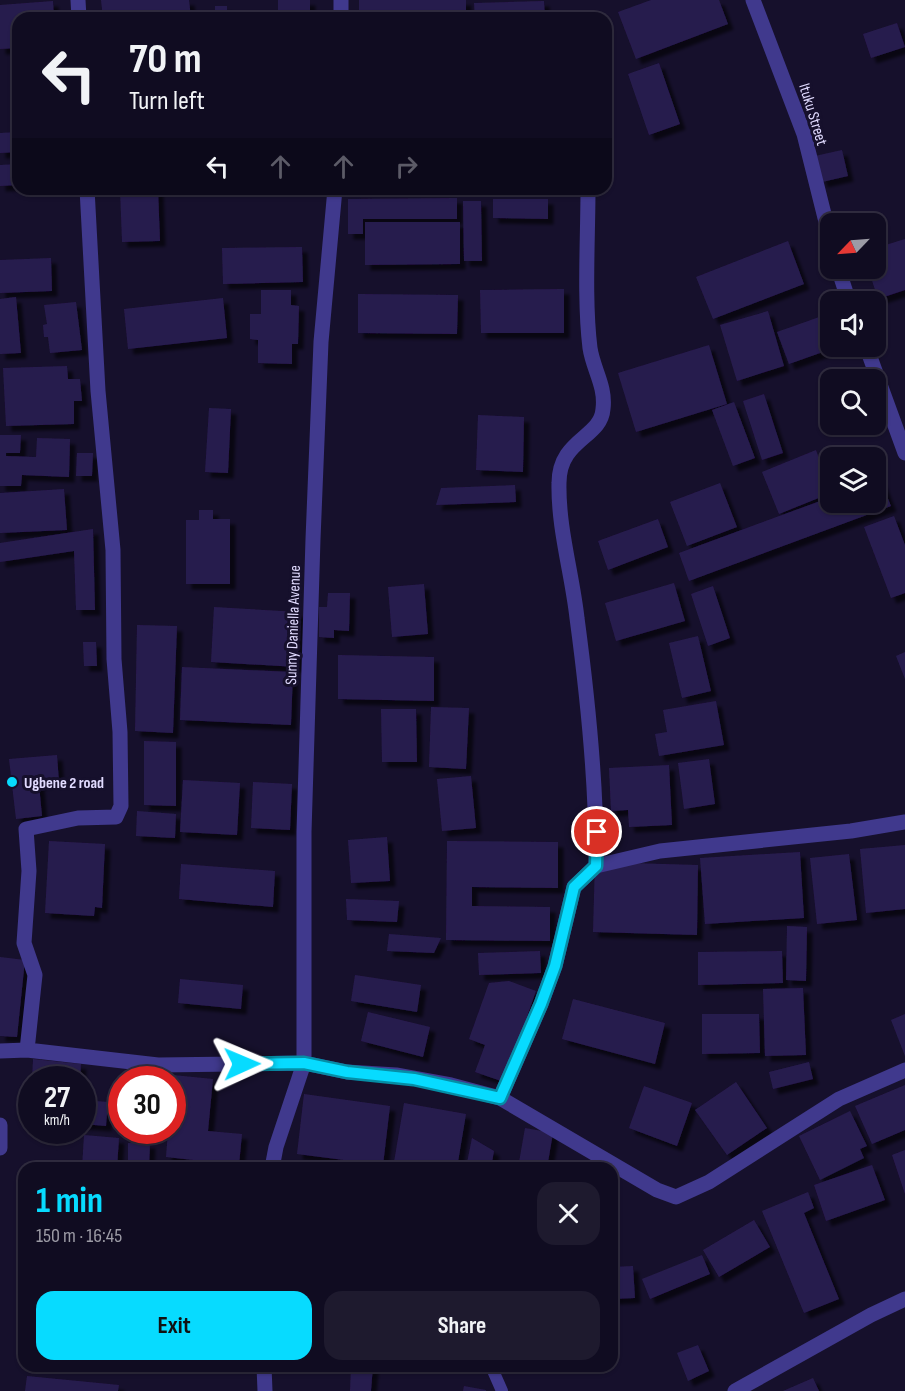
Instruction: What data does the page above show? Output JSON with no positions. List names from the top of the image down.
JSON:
{
  "streets": {
    "street": ["Ituku Street", "Sunny Daniella Avenue"]
  },
  "places": ["Ugbene 2 road"],
  "north": "bottom left",
  "page": {
    "turn": ["70 m", "Turn left"],
    "speed": "27 km/h",
    "limit": "30",
    "heading": ["1 min", "150 m · 16:45"],
    "buttons": ["Exit", "Share"]
  }
}
